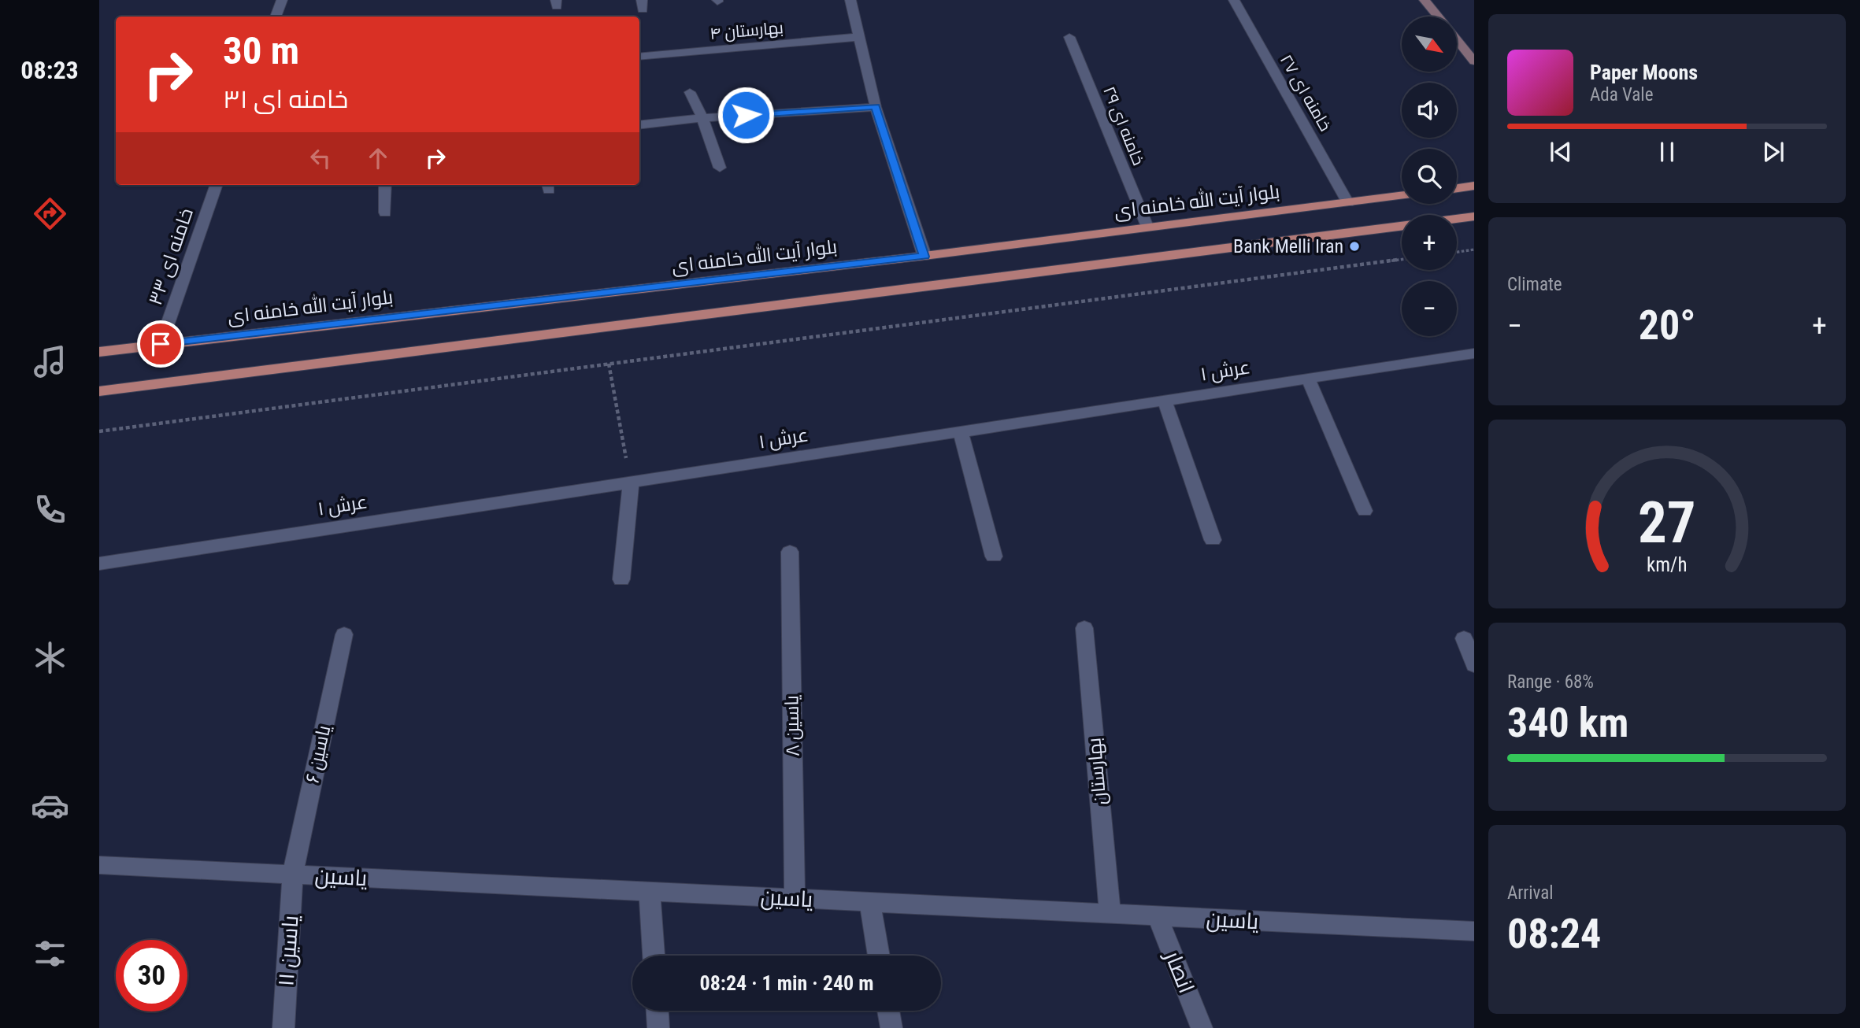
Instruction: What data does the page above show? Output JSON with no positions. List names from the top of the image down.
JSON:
{
  "streets": {
    "main road": ["بلوار آیت الله خامنه ای"],
    "street": [
      "بهارستان ۴",
      "خامنه ای ۲۷",
      "خامنه ای ۲۹",
      "خامنه ای ۳۳",
      "عرش ۱",
      "یاسین ۸",
      "یاسین ۶",
      "بهارستان",
      "یاسین",
      "یاسین ۱۱",
      "انصار"
    ]
  },
  "crossings": [
    ["خامنه ای ۲۷", "بلوار آیت الله خامنه ای"],
    ["خامنه ای ۲۹", "بلوار آیت الله خامنه ای"],
    ["بلوار آیت الله خامنه ای", "خامنه ای ۳۳"],
    ["یاسین ۸", "یاسین"],
    ["یاسین ۶", "یاسین"],
    ["یاسین ۶", "یاسین ۱۱"],
    ["بهارستان", "یاسین"],
    ["یاسین", "یاسین ۱۱"],
    ["یاسین", "انصار"]
  ],
  "places": ["Bank Melli Iran"],
  "north": "bottom right",
  "page": {
    "tabs": "08:23",
    "map_buttons": ["+", "−"],
    "turn": ["30 m", "خامنه ای ۳۱"],
    "song": ["Paper Moons", "Ada Vale"],
    "tile": [
      "Climate",
      ["Range · 68%", "340 km"],
      ["Arrival", "08:24"]
    ],
    "heat": ["−", "20°", "+"],
    "limit": "30",
    "trip": "08:24 · 1 min · 240 m",
    "gauge": ["27", "km/h"]
  }
}
